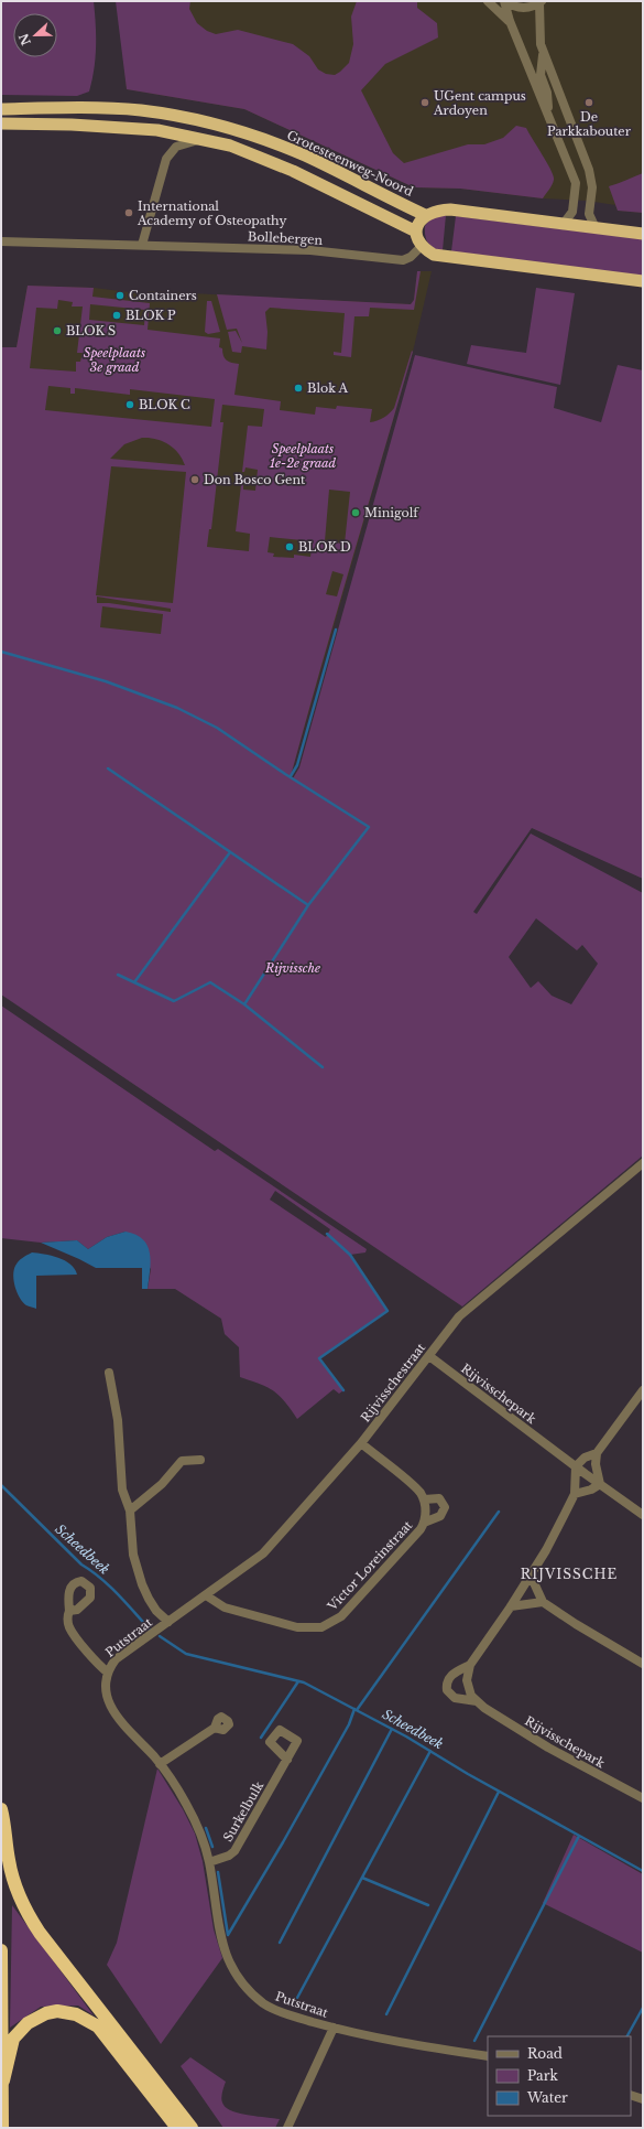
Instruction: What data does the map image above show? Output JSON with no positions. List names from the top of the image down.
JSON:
{
  "streets": {
    "highway": ["Grotesteenweg-Noord"],
    "street": [
      "Bollebergen",
      "Rijvisschestraat",
      "Rijvisschepark",
      "Victor Loreinstraat",
      "Putstraat",
      "Surkelbulk"
    ]
  },
  "crossings": [
    ["Rijvisschestraat", "Rijvisschepark"],
    ["Rijvisschestraat", "Victor Loreinstraat"],
    ["Rijvisschestraat", "Putstraat"],
    ["Putstraat", "Surkelbulk"]
  ],
  "districts": ["RIJVISSCHE"],
  "water": ["Scheedbeek"],
  "parks": ["Speelplaats 3e graad", "Speelplaats 1e-2e graad", "Rijvissche"],
  "places": [
    "UGent campus Ardoyen",
    "De Parkkabouter",
    "International Academy of Osteopathy",
    "Containers",
    "BLOK P",
    "BLOK S",
    "Blok A",
    "BLOK C",
    "Don Bosco Gent",
    "Minigolf",
    "BLOK D"
  ],
  "legend": ["Road", "Park", "Water"],
  "north": "left"
}
